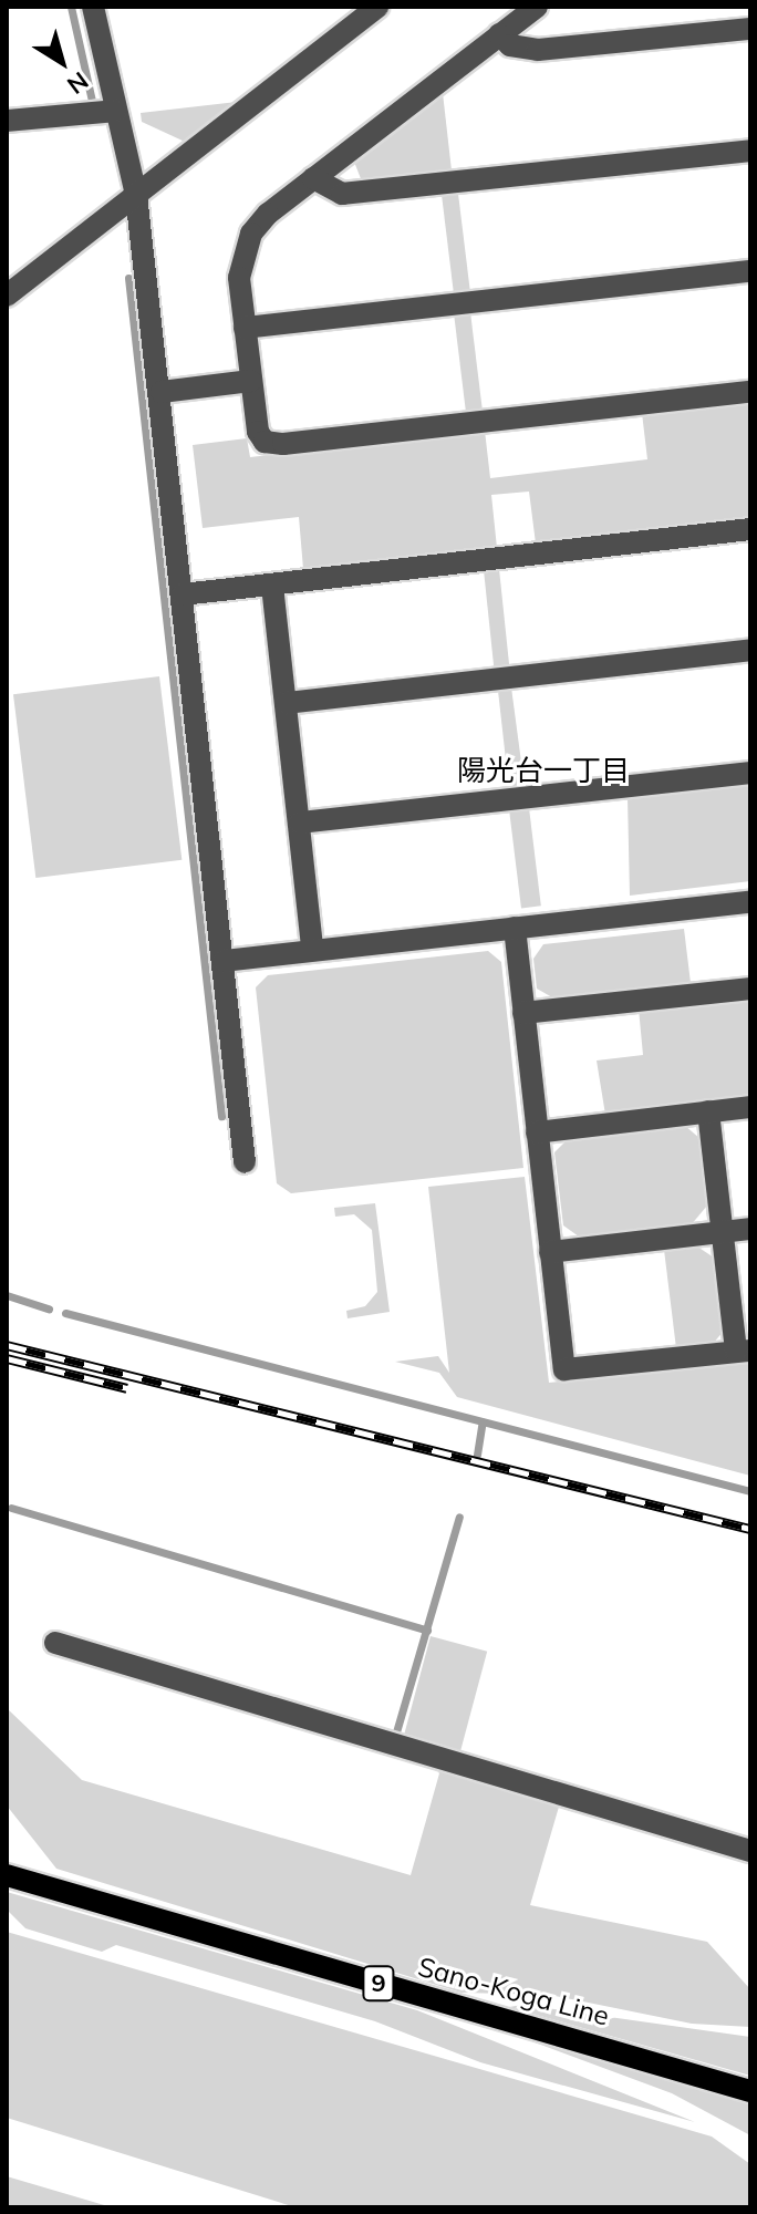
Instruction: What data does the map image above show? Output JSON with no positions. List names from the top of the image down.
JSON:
{
  "streets": {
    "main road": ["9", "Sano-Koga Line"]
  },
  "districts": ["陽光台一丁目"],
  "north": "bottom right"
}
